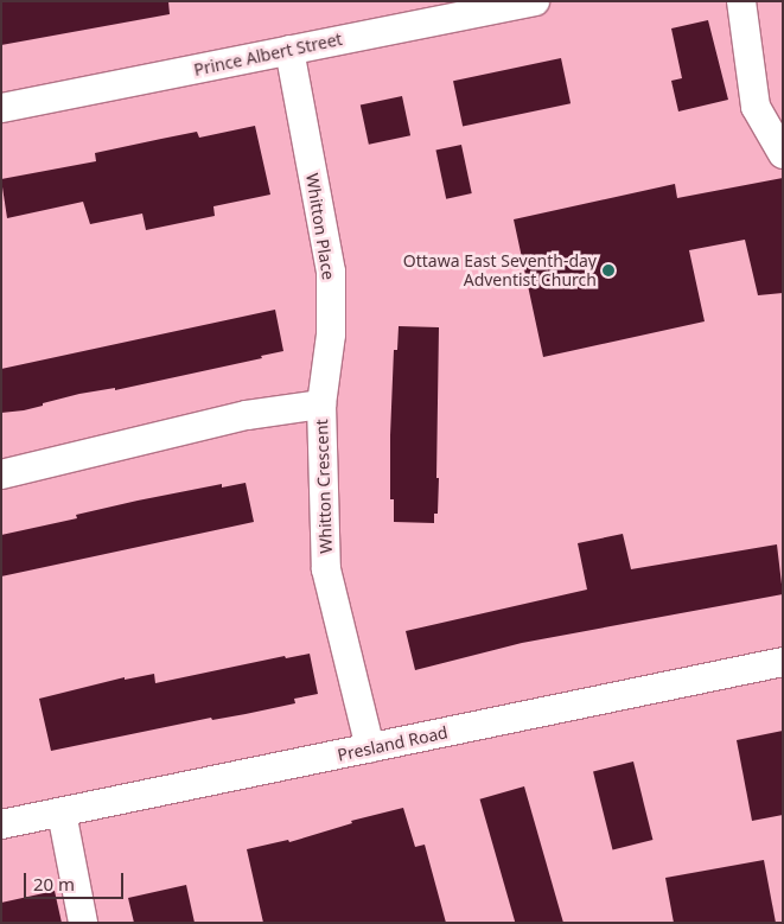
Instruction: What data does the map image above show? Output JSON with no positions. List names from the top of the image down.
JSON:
{
  "streets": {
    "street": [
      "Prince Albert Street",
      "Whitton Place",
      "Whitton Crescent",
      "Presland Road"
    ]
  },
  "crossings": [
    ["Prince Albert Street", "Whitton Place"],
    ["Whitton Place", "Whitton Crescent"],
    ["Whitton Crescent", "Presland Road"]
  ],
  "places": ["Ottawa East Seventh-day Adventist Church"],
  "scale_bar": "20 m"
}
